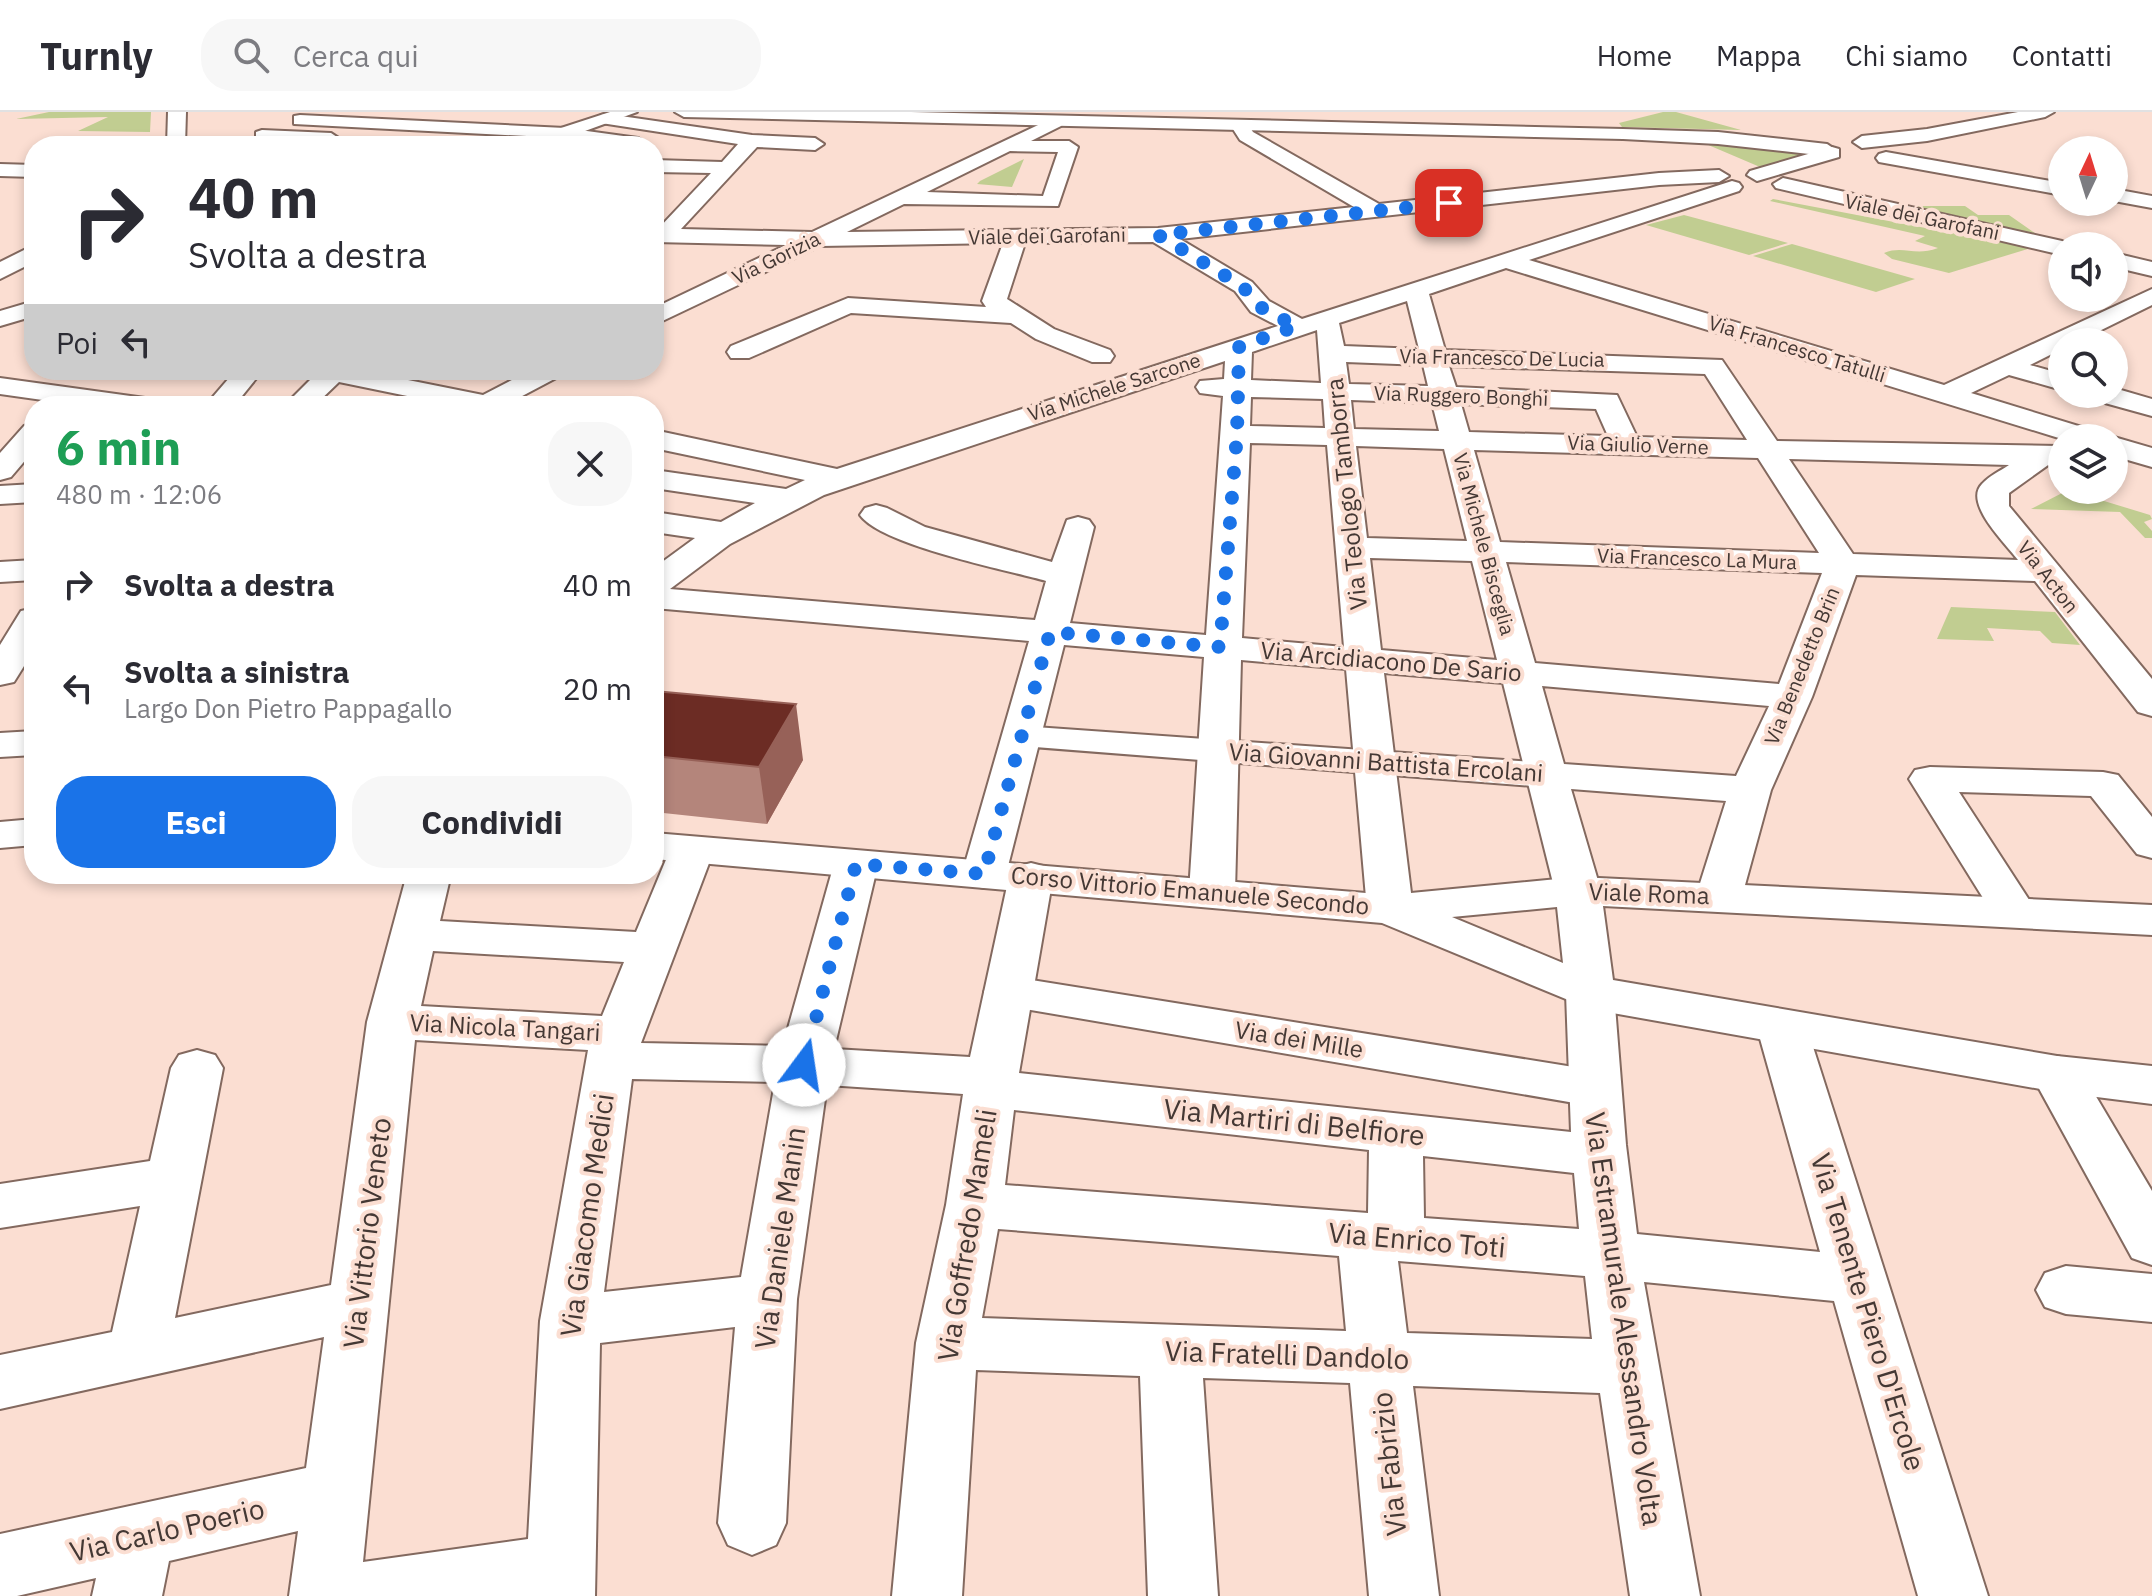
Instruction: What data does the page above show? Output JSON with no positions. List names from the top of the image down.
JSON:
{
  "streets": {
    "street": [
      "Viale dei Garofani",
      "Via Gorizia",
      "Via Francesco Tatulli",
      "Via Francesco De Lucia",
      "Via Michele Sarcone",
      "Via Ruggero Bonghi",
      "Via Giulio Verne",
      "Via Teologo Tamborra",
      "Via Michele Bisceglia",
      "Via Francesco La Mura",
      "Via Acton",
      "Via Arcidiacono De Sario",
      "Via Benedetto Brin",
      "Via Giovanni Battista Ercolani",
      "Corso Vittorio Emanuele Secondo",
      "Viale Roma",
      "Via Nicola Tangari",
      "Via dei Mille",
      "Via Martiri di Belfiore",
      "Via Giacomo Medici",
      "Via Vittorio Veneto",
      "Via Goffredo Mameli",
      "Via Daniele Manin",
      "Via Enrico Toti",
      "Via Tenente Piero D'Ercole",
      "Via Estramurale Alessandro Volta",
      "Via Fratelli Dandolo",
      "Via Fabrizio",
      "Via Carlo Poerio"
    ]
  },
  "crossings": [
    ["Viale dei Garofani", "Via Gorizia"],
    ["Viale dei Garofani", "Via Michele Sarcone"],
    ["Via Francesco Tatulli", "Via Michele Sarcone"],
    ["Via Francesco De Lucia", "Via Teologo Tamborra"],
    ["Via Francesco De Lucia", "Via Michele Bisceglia"],
    ["Via Michele Sarcone", "Via Ruggero Bonghi"],
    ["Via Michele Sarcone", "Via Teologo Tamborra"],
    ["Via Michele Sarcone", "Via Michele Bisceglia"],
    ["Via Ruggero Bonghi", "Via Giulio Verne"],
    ["Via Ruggero Bonghi", "Via Teologo Tamborra"],
    ["Via Ruggero Bonghi", "Via Michele Bisceglia"],
    ["Via Giulio Verne", "Via Teologo Tamborra"],
    ["Via Giulio Verne", "Via Michele Bisceglia"],
    ["Via Giulio Verne", "Via Benedetto Brin"],
    ["Via Teologo Tamborra", "Via Francesco La Mura"],
    ["Via Teologo Tamborra", "Via Arcidiacono De Sario"],
    ["Via Teologo Tamborra", "Via Giovanni Battista Ercolani"],
    ["Via Teologo Tamborra", "Corso Vittorio Emanuele Secondo"],
    ["Via Michele Bisceglia", "Via Francesco La Mura"],
    ["Via Michele Bisceglia", "Via Arcidiacono De Sario"],
    ["Via Michele Bisceglia", "Via Giovanni Battista Ercolani"],
    ["Via Michele Bisceglia", "Corso Vittorio Emanuele Secondo"],
    ["Via Michele Bisceglia", "Viale Roma"],
    ["Via Francesco La Mura", "Via Acton"],
    ["Via Francesco La Mura", "Via Benedetto Brin"],
    ["Via Arcidiacono De Sario", "Via Benedetto Brin"],
    ["Via Arcidiacono De Sario", "Via Goffredo Mameli"],
    ["Via Benedetto Brin", "Via Giovanni Battista Ercolani"],
    ["Via Benedetto Brin", "Viale Roma"],
    ["Via Giovanni Battista Ercolani", "Via Goffredo Mameli"],
    ["Corso Vittorio Emanuele Secondo", "Viale Roma"],
    ["Corso Vittorio Emanuele Secondo", "Via Giacomo Medici"],
    ["Corso Vittorio Emanuele Secondo", "Via Goffredo Mameli"],
    ["Corso Vittorio Emanuele Secondo", "Via Daniele Manin"],
    ["Corso Vittorio Emanuele Secondo", "Via Estramurale Alessandro Volta"],
    ["Viale Roma", "Via Estramurale Alessandro Volta"],
    ["Via Nicola Tangari", "Via Martiri di Belfiore"],
    ["Via Nicola Tangari", "Via Giacomo Medici"],
    ["Via Nicola Tangari", "Via Vittorio Veneto"],
    ["Via Nicola Tangari", "Via Daniele Manin"],
    ["Via dei Mille", "Via Goffredo Mameli"],
    ["Via dei Mille", "Via Estramurale Alessandro Volta"],
    ["Via Martiri di Belfiore", "Via Goffredo Mameli"],
    ["Via Martiri di Belfiore", "Via Daniele Manin"],
    ["Via Martiri di Belfiore", "Via Estramurale Alessandro Volta"],
    ["Via Martiri di Belfiore", "Via Fabrizio"],
    ["Via Vittorio Veneto", "Via Carlo Poerio"],
    ["Via Goffredo Mameli", "Via Enrico Toti"],
    ["Via Goffredo Mameli", "Via Fratelli Dandolo"],
    ["Via Enrico Toti", "Via Tenente Piero D'Ercole"],
    ["Via Enrico Toti", "Via Estramurale Alessandro Volta"],
    ["Via Enrico Toti", "Via Fabrizio"],
    ["Via Estramurale Alessandro Volta", "Via Fratelli Dandolo"],
    ["Via Fratelli Dandolo", "Via Fabrizio"]
  ],
  "north": "top",
  "page": {
    "header": "Turnly",
    "search": "Cerca qui",
    "nav": [
      "Home",
      "Mappa",
      "Chi siamo",
      "Contatti"
    ],
    "turn": ["40 m", "Svolta a destra"],
    "then": "Poi",
    "heading": ["6 min", "480 m · 12:06"],
    "list": [
      {
        "name": "Svolta a destra",
        "value": "40 m"
      },
      {
        "name": "Svolta a sinistra",
        "note": "Largo Don Pietro Pappagallo",
        "value": "20 m"
      }
    ],
    "buttons": ["Esci", "Condividi"]
  }
}
